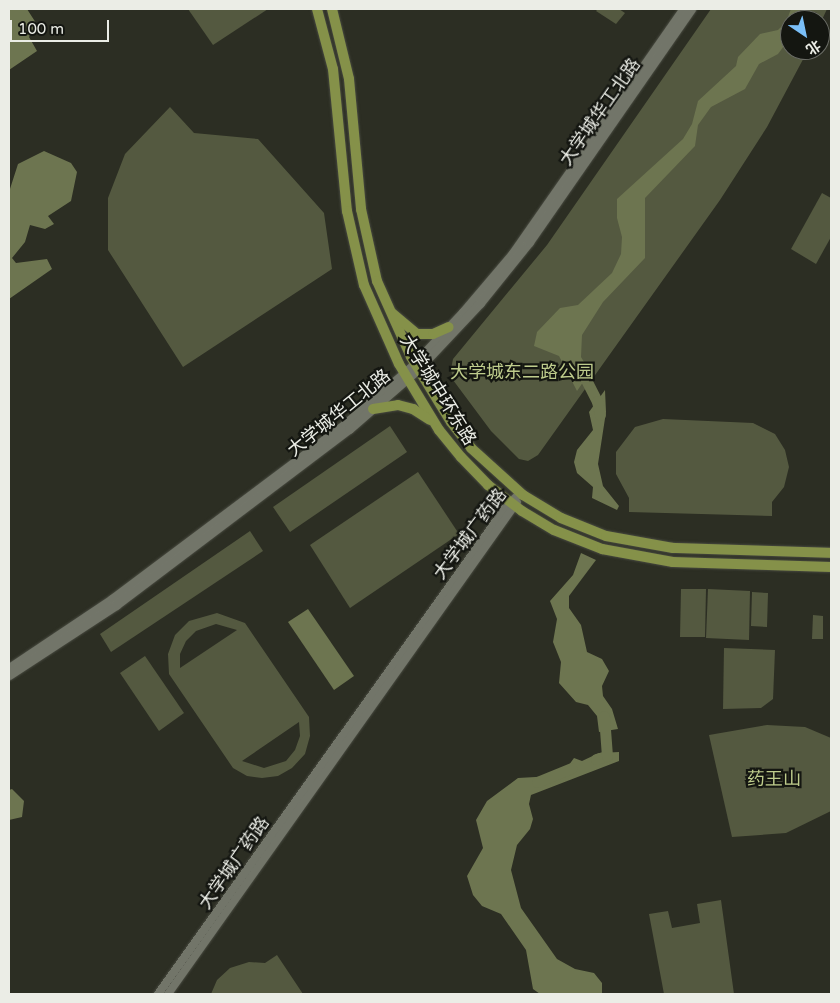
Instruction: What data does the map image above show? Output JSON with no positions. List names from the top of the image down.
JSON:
{
  "streets": {
    "main road": ["大学城华工北路", "大学城中环东路"],
    "street": ["大学城广药路"]
  },
  "crossings": [
    ["大学城华工北路", "大学城中环东路"],
    ["大学城中环东路", "大学城广药路"]
  ],
  "parks": ["大学城东二路公园", "药王山"],
  "scale_bar": "100 m",
  "north": "bottom right"
}
